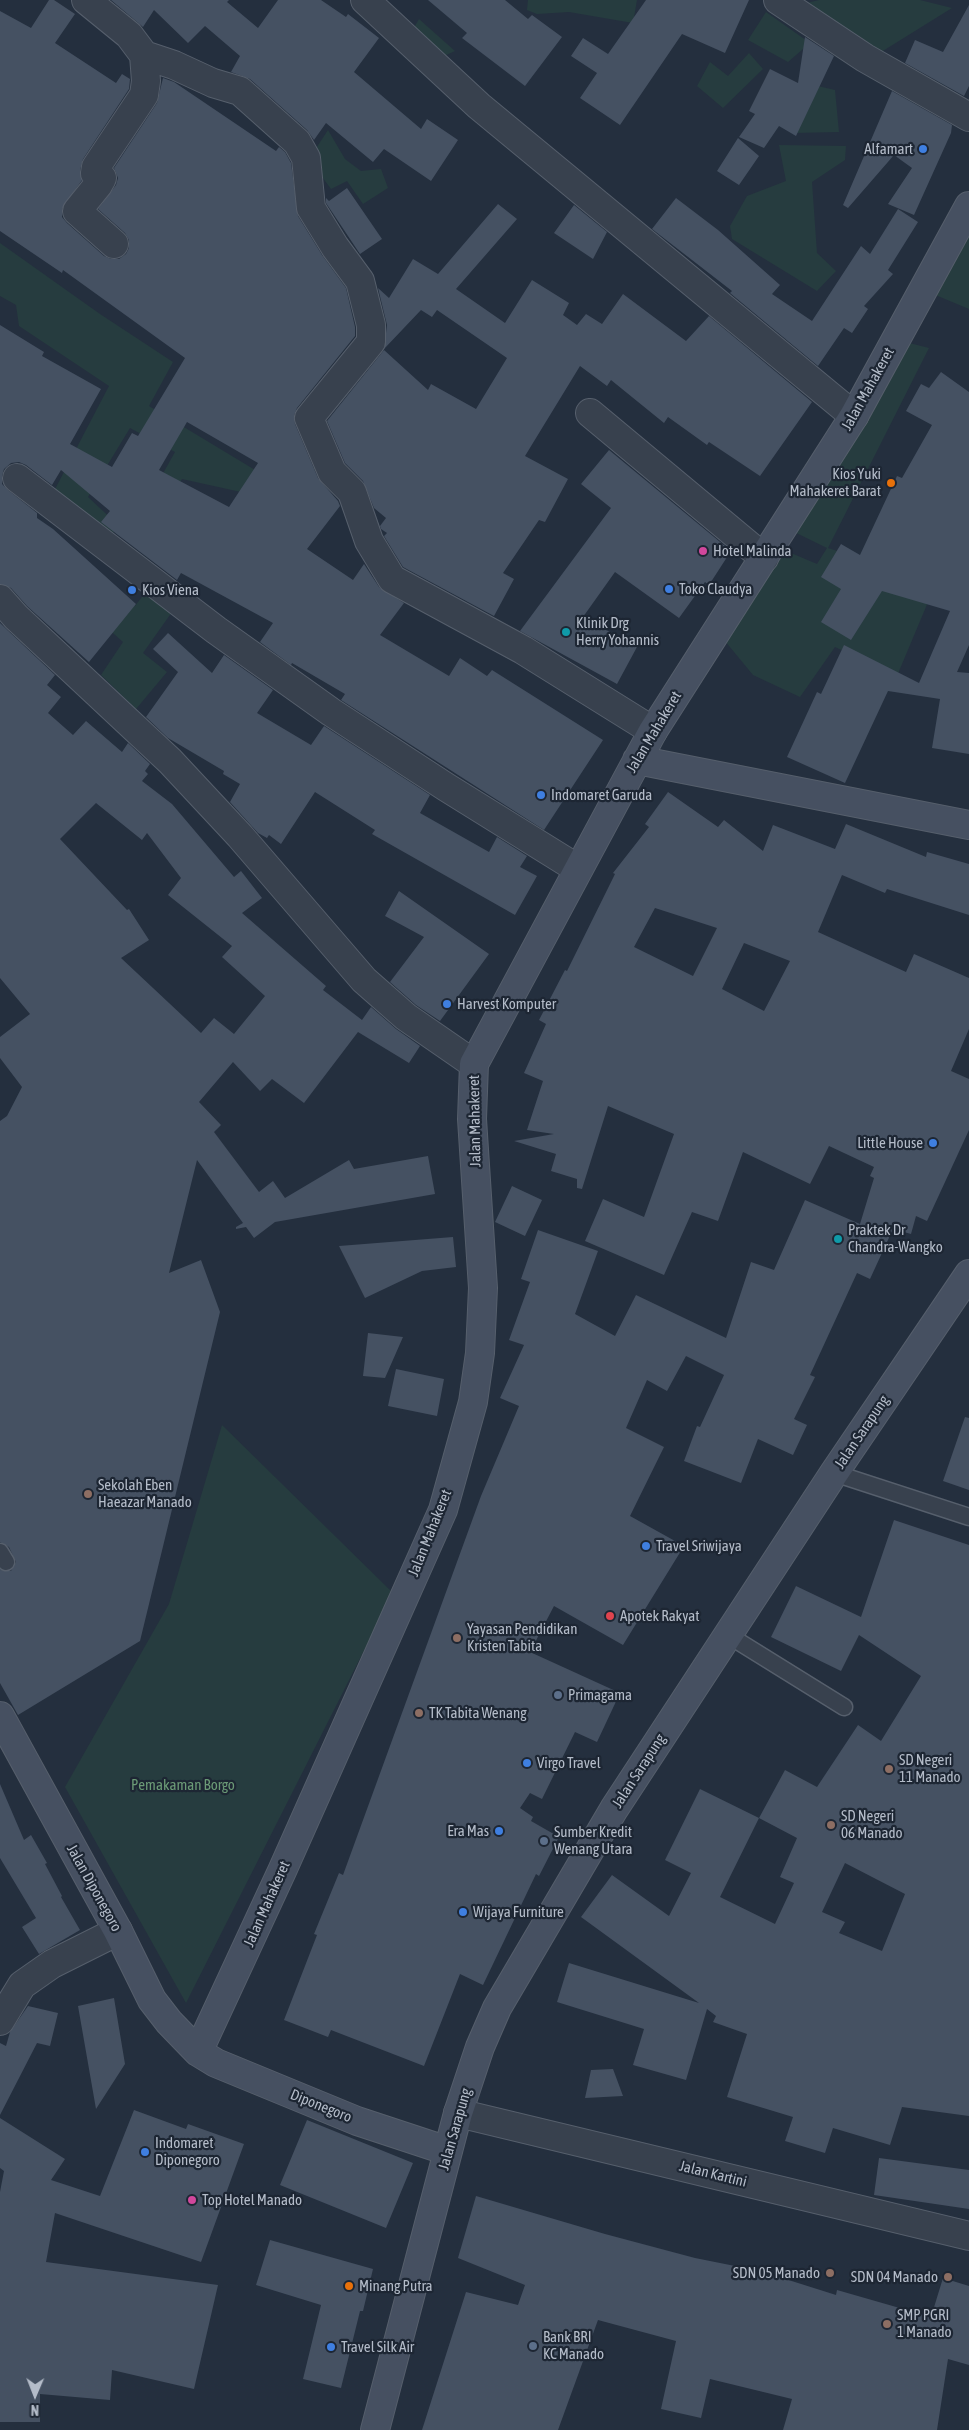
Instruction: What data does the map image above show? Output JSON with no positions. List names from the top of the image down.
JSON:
{
  "streets": {
    "street": [
      "Jalan Mahakeret",
      "Jalan Sarapung",
      "Jalan Diponegoro",
      "Diponegoro",
      "Jalan Kartini"
    ]
  },
  "crossings": [
    ["Jalan Mahakeret", "Jalan Diponegoro"],
    ["Jalan Mahakeret", "Diponegoro"],
    ["Jalan Sarapung", "Diponegoro"],
    ["Jalan Sarapung", "Jalan Kartini"],
    ["Jalan Diponegoro", "Diponegoro"]
  ],
  "parks": ["Pemakaman Borgo"],
  "places": [
    "Alfamart",
    "Kios Yuki Mahakeret Barat",
    "Hotel Malinda",
    "Toko Claudya",
    "Kios Viena",
    "Klinik Drg Herry Yohannis",
    "Indomaret Garuda",
    "Harvest Komputer",
    "Little House",
    "Praktek Dr Chandra-Wangko",
    "Sekolah Eben Haeazar Manado",
    "Travel Sriwijaya",
    "Apotek Rakyat",
    "Yayasan Pendidikan Kristen Tabita",
    "Primagama",
    "TK Tabita Wenang",
    "Virgo Travel",
    "SD Negeri 11 Manado",
    "SD Negeri 06 Manado",
    "Era Mas",
    "Sumber Kredit Wenang Utara",
    "Wijaya Furniture",
    "Indomaret Diponegoro",
    "Top Hotel Manado",
    "SDN 05 Manado",
    "SDN 04 Manado",
    "Minang Putra",
    "SMP PGRI 1 Manado",
    "Bank BRI KC Manado",
    "Travel Silk Air"
  ],
  "north": "bottom"
}
